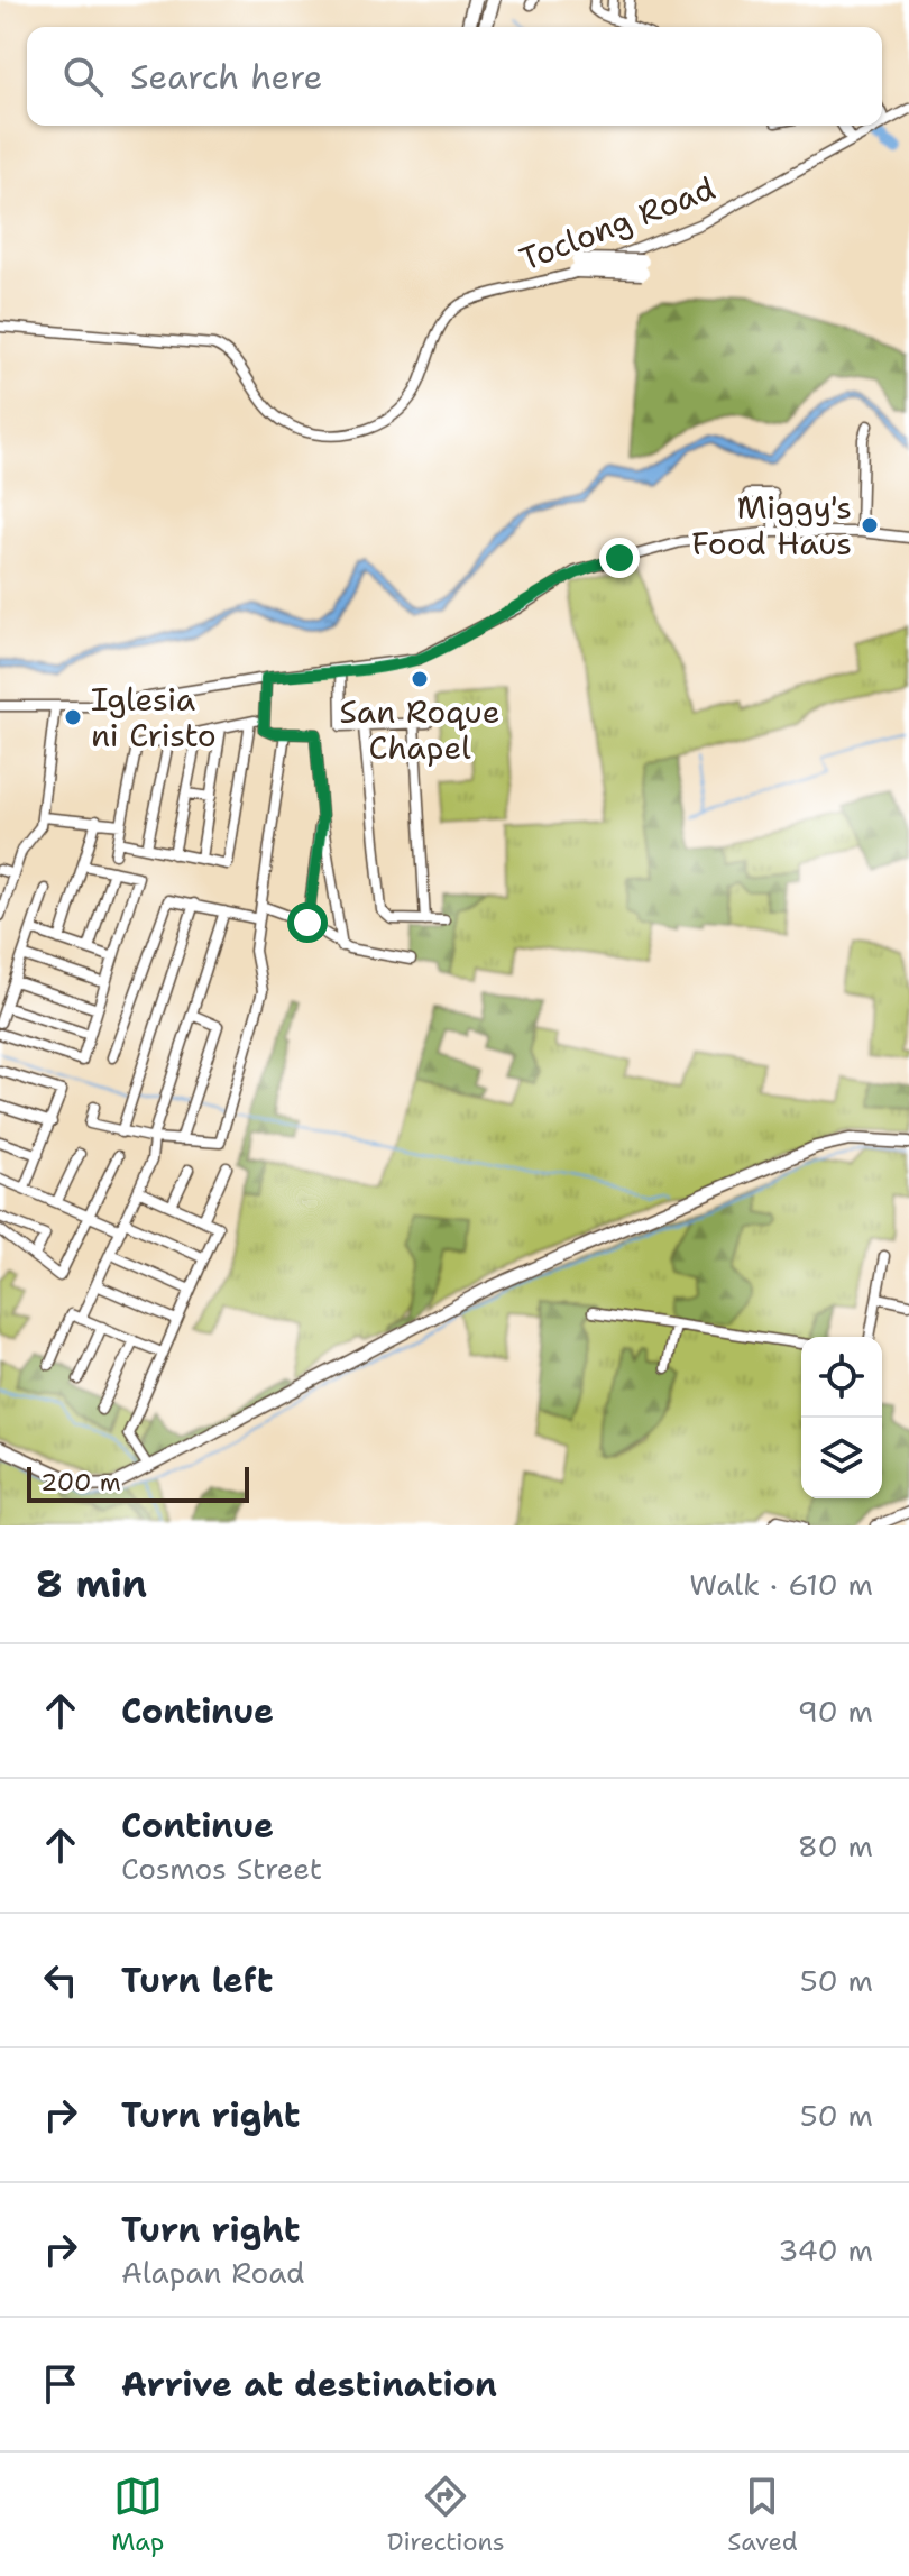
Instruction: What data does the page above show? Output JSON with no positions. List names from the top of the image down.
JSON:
{
  "streets": {
    "street": ["Toclong Road"]
  },
  "places": ["Miggy's Food Haus", "San Roque Chapel", "Iglesia ni Cristo"],
  "scale_bar": "200 m",
  "page": {
    "search": "Search here",
    "scale": "200 m",
    "heading": ["8 min", "Walk · 610 m"],
    "list": [
      ["Continue", "90 m"],
      ["Continue", "Cosmos Street", "80 m"],
      ["Turn left", "50 m"],
      ["Turn right", "50 m"],
      ["Turn right", "Alapan Road", "340 m"],
      "Arrive at destination"
    ],
    "nav": ["Map", "Directions", "Saved"]
  }
}
